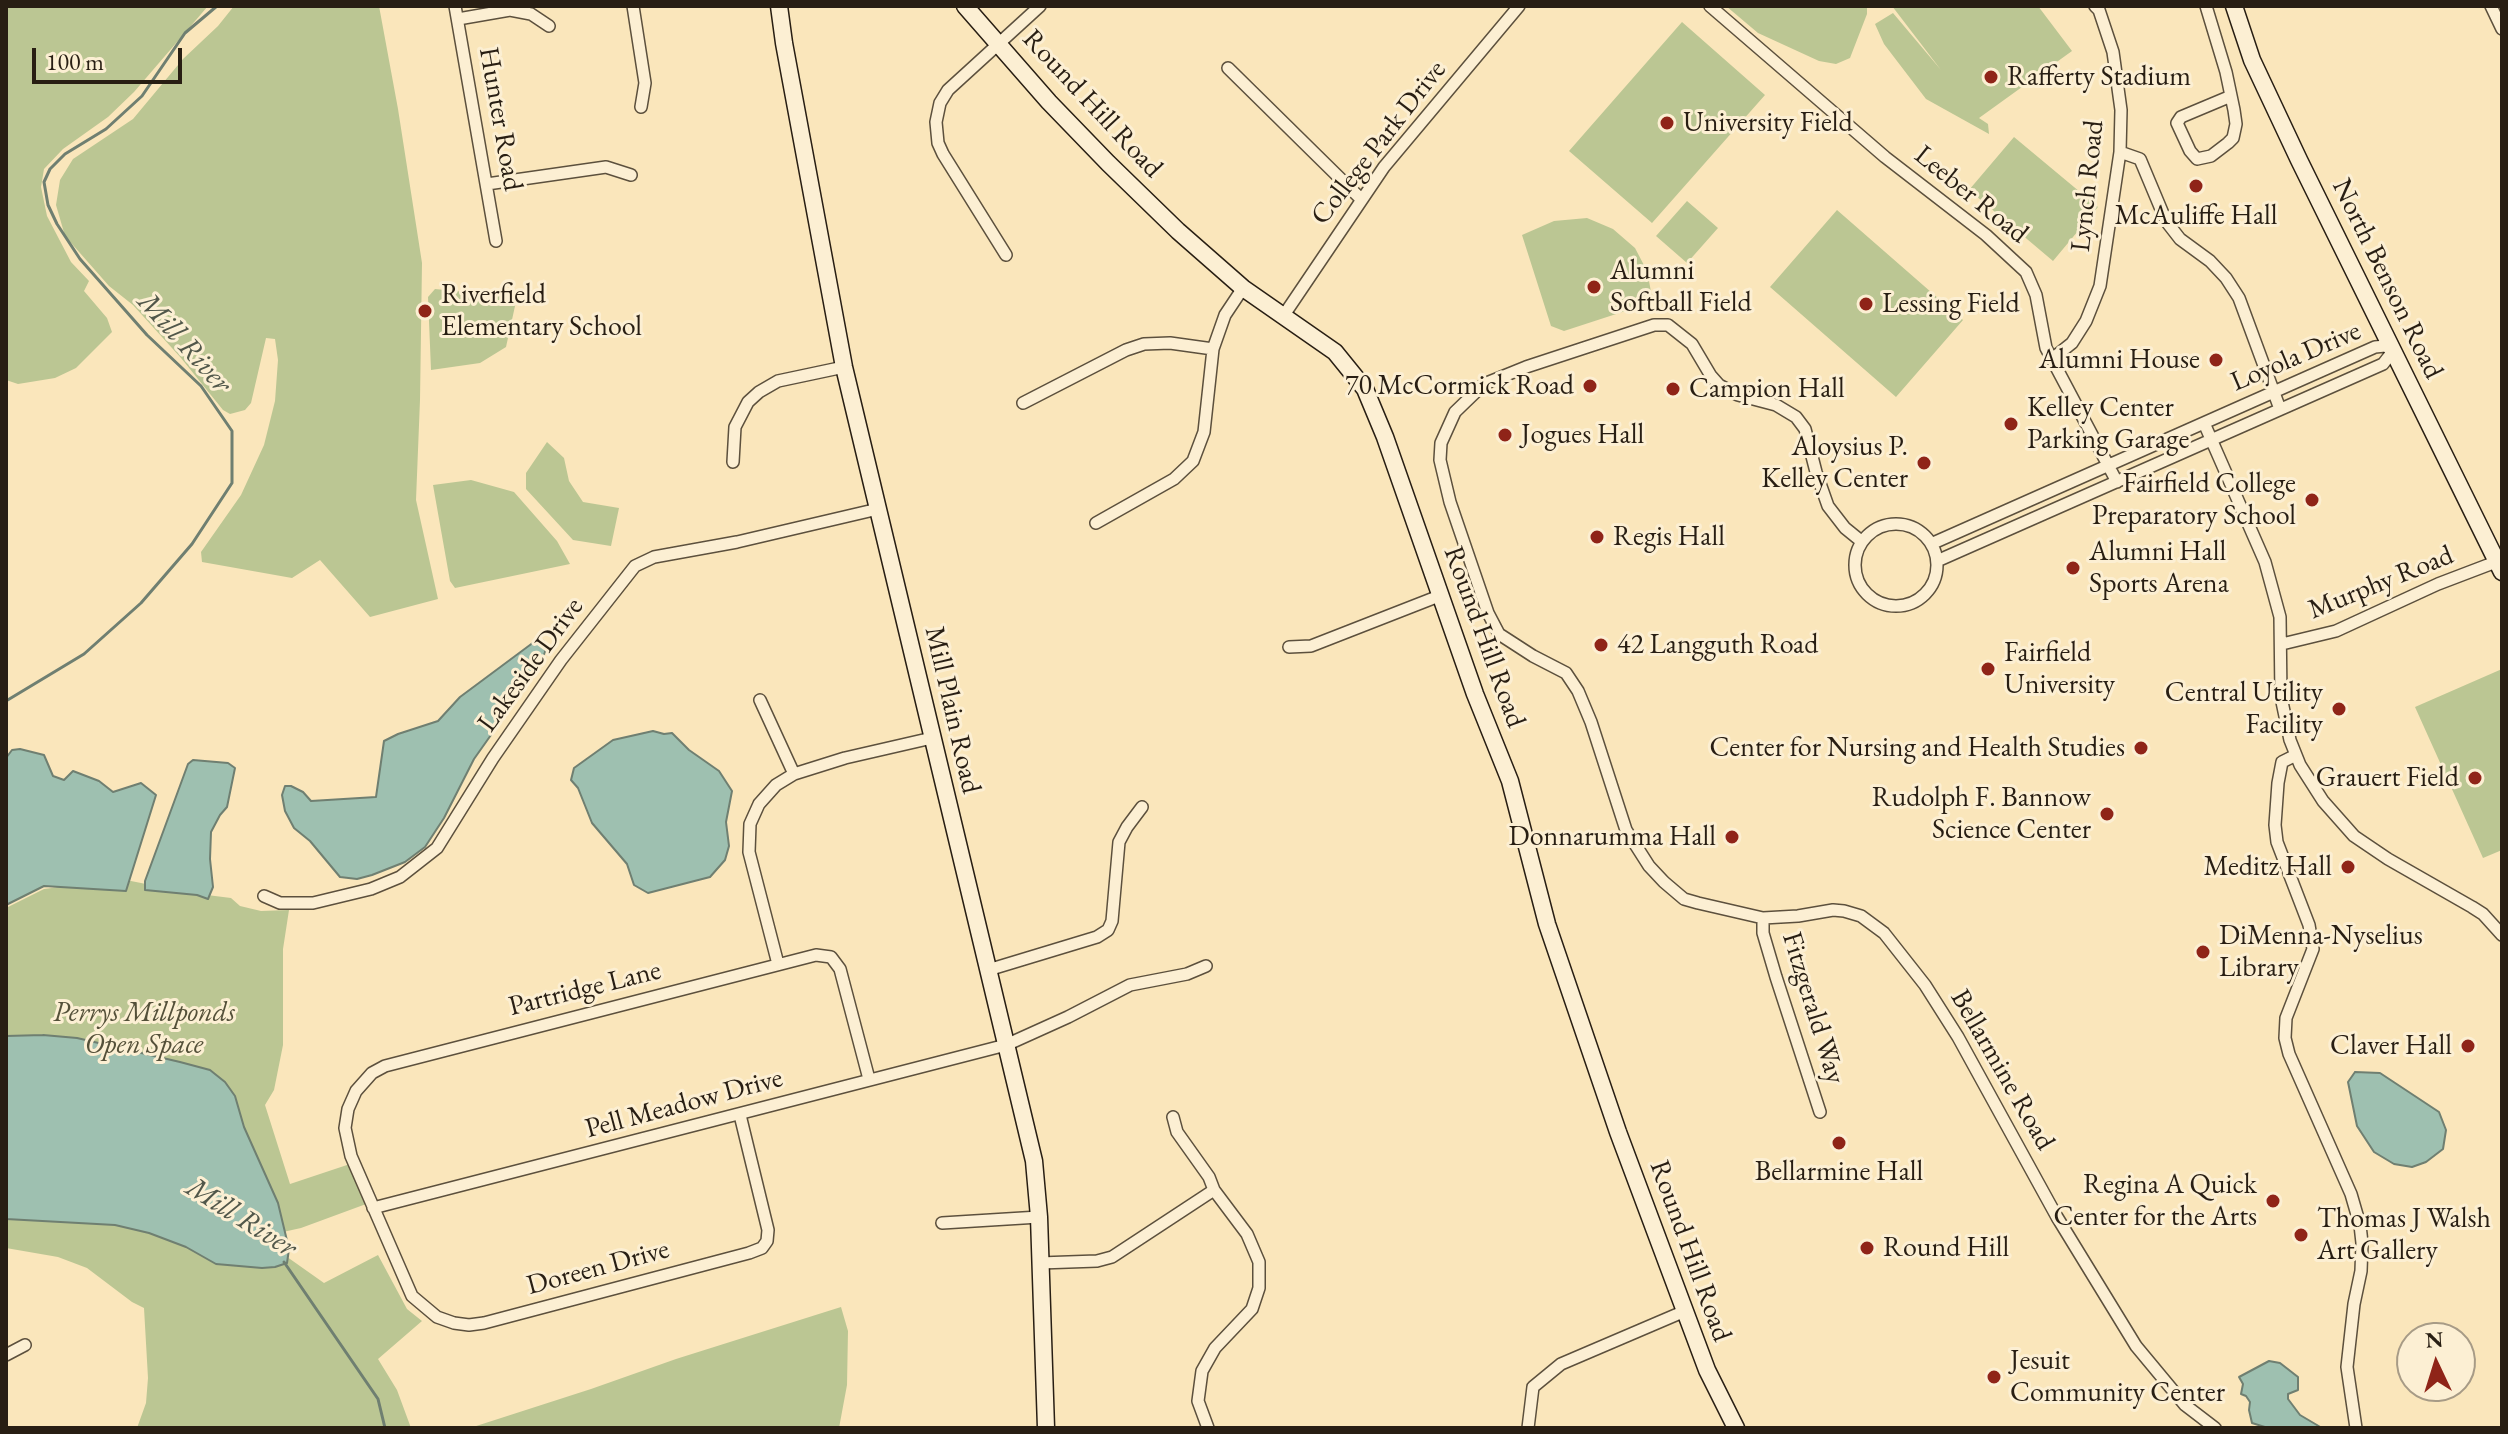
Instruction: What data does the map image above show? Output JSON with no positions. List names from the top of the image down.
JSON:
{
  "streets": {
    "main road": ["Round Hill Road", "North Benson Road", "Mill Plain Road"],
    "street": [
      "Hunter Road",
      "College Park Drive",
      "Lynch Road",
      "Leeber Road",
      "Loyola Drive",
      "Murphy Road",
      "Lakeside Drive",
      "Partridge Lane",
      "Fitzgerald Way",
      "Bellarmine Road",
      "Pell Meadow Drive",
      "Doreen Drive"
    ]
  },
  "crossings": [
    ["Round Hill Road", "College Park Drive"],
    ["Lynch Road", "Leeber Road"],
    ["Leeber Road", "Loyola Drive"],
    ["North Benson Road", "Loyola Drive"],
    ["North Benson Road", "Murphy Road"],
    ["Loyola Drive", "Bellarmine Road"],
    ["Lakeside Drive", "Mill Plain Road"],
    ["Mill Plain Road", "Pell Meadow Drive"],
    ["Partridge Lane", "Pell Meadow Drive"],
    ["Partridge Lane", "Doreen Drive"],
    ["Fitzgerald Way", "Bellarmine Road"],
    ["Pell Meadow Drive", "Doreen Drive"]
  ],
  "water": ["Mill River"],
  "parks": ["Perrys Millponds Open Space"],
  "places": [
    "Rafferty Stadium",
    "University Field",
    "McAuliffe Hall",
    "Alumni Softball Field",
    "Lessing Field",
    "Riverfield Elementary School",
    "Alumni House",
    "70 McCormick Road",
    "Campion Hall",
    "Kelley Center Parking Garage",
    "Jogues Hall",
    "Aloysius P. Kelley Center",
    "Fairfield College Preparatory School",
    "Regis Hall",
    "Alumni Hall Sports Arena",
    "42 Langguth Road",
    "Fairfield University",
    "Central Utility Facility",
    "Center for Nursing and Health Studies",
    "Grauert Field",
    "Rudolph F. Bannow Science Center",
    "Donnarumma Hall",
    "Meditz Hall",
    "DiMenna-Nyselius Library",
    "Claver Hall",
    "Bellarmine Hall",
    "Regina A Quick Center for the Arts",
    "Thomas J Walsh Art Gallery",
    "Round Hill",
    "Jesuit Community Center"
  ],
  "scale_bar": "100 m",
  "north": "top"
}
